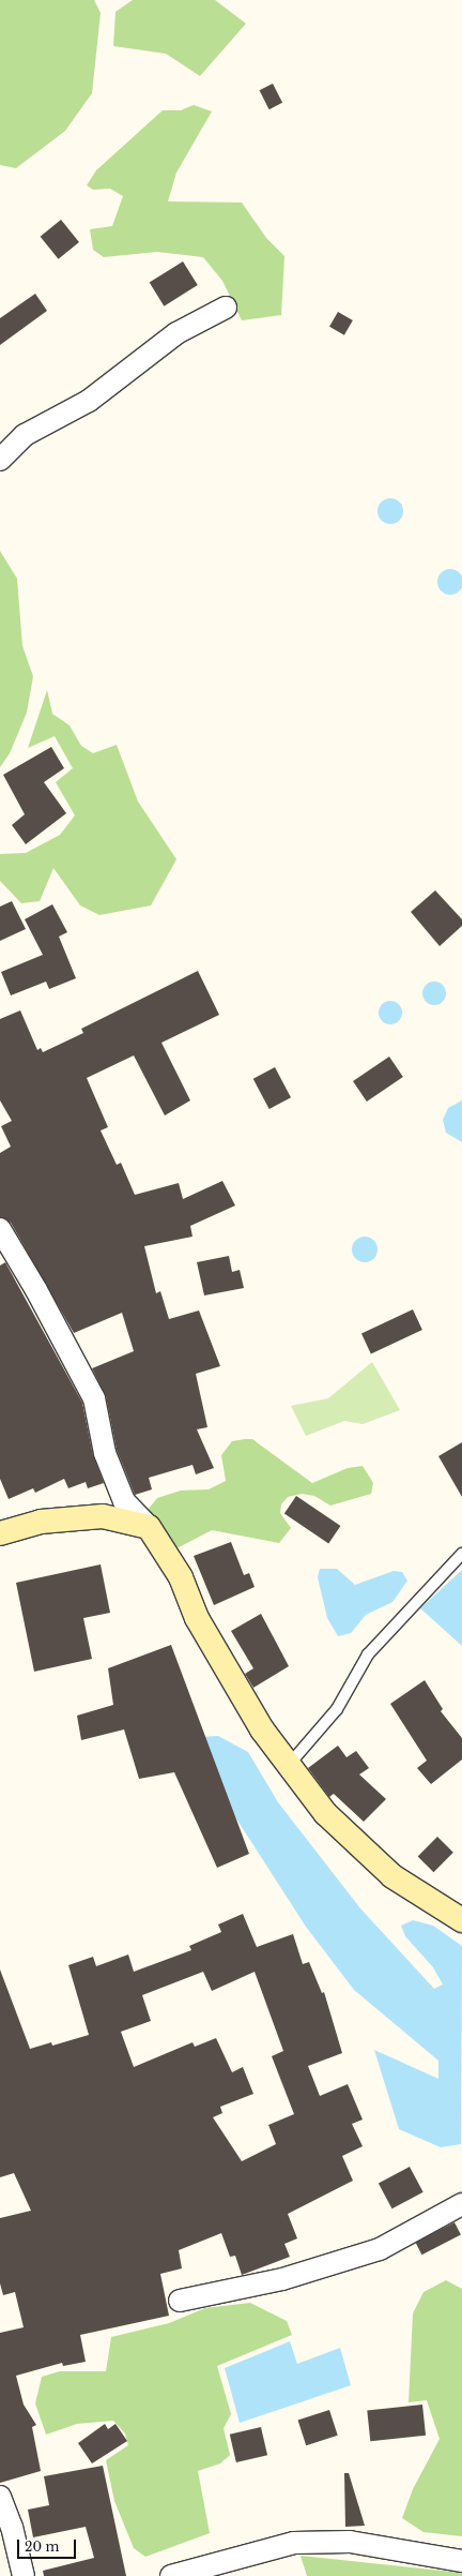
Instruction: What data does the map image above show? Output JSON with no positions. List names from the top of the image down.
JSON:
{
  "scale_bar": "20 m"
}
